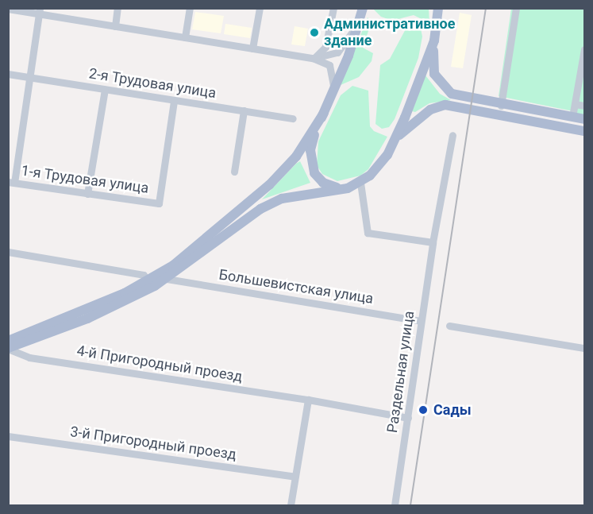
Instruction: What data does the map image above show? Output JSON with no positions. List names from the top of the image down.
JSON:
{
  "streets": {
    "street": [
      "2-я Трудовая улица",
      "1-я Трудовая улица",
      "Большевистская улица",
      "4-й Пригородный проезд",
      "Раздельная улица",
      "3-й Пригородный проезд"
    ]
  },
  "crossings": [
    ["2-я Трудовая улица", "1-я Трудовая улица"],
    ["Большевистская улица", "Раздельная улица"],
    ["4-й Пригородный проезд", "Раздельная улица"]
  ],
  "places": ["Административное здание", "Сады"]
}
